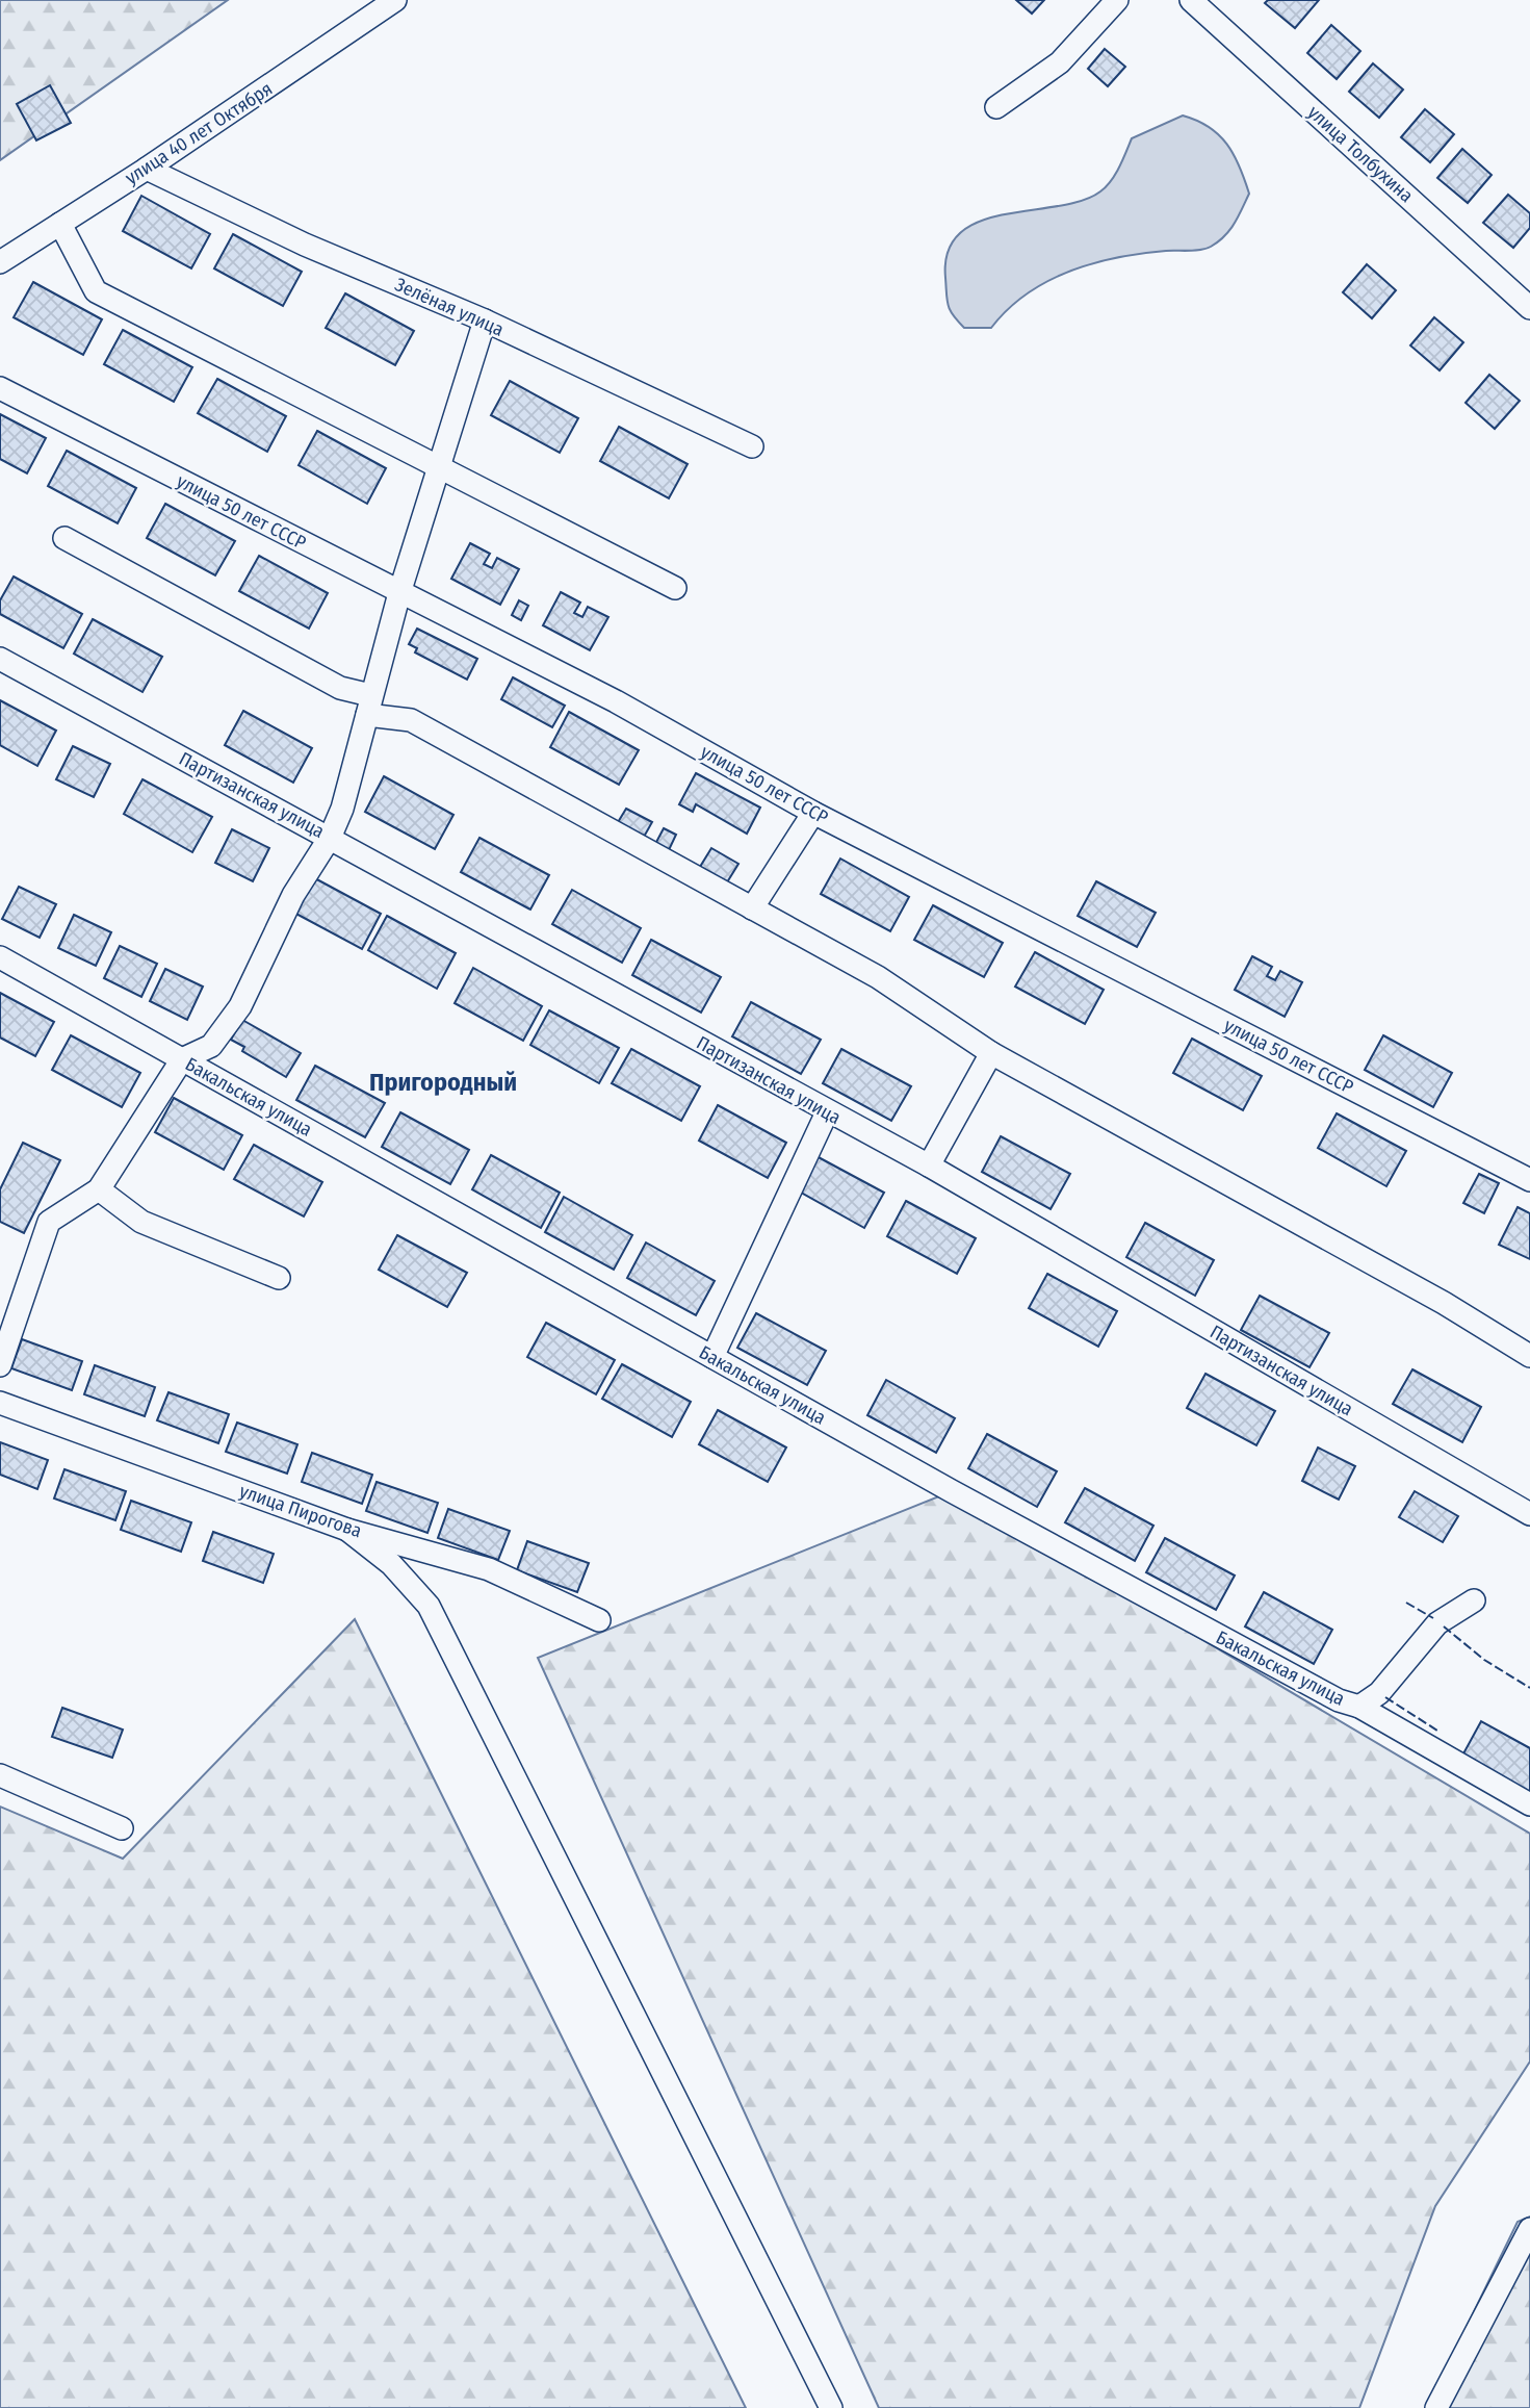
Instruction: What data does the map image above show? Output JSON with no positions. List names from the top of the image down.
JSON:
{
  "streets": {
    "street": [
      "улица 40 лет Октября",
      "улица Толбухина",
      "Зелёная улица",
      "улица 50 лет СССР",
      "Партизанская улица",
      "Бакальская улица",
      "улица Пирогова"
    ]
  },
  "crossings": [
    ["улица 40 лет Октября", "Зелёная улица"]
  ],
  "districts": ["Пригородный"]
}
